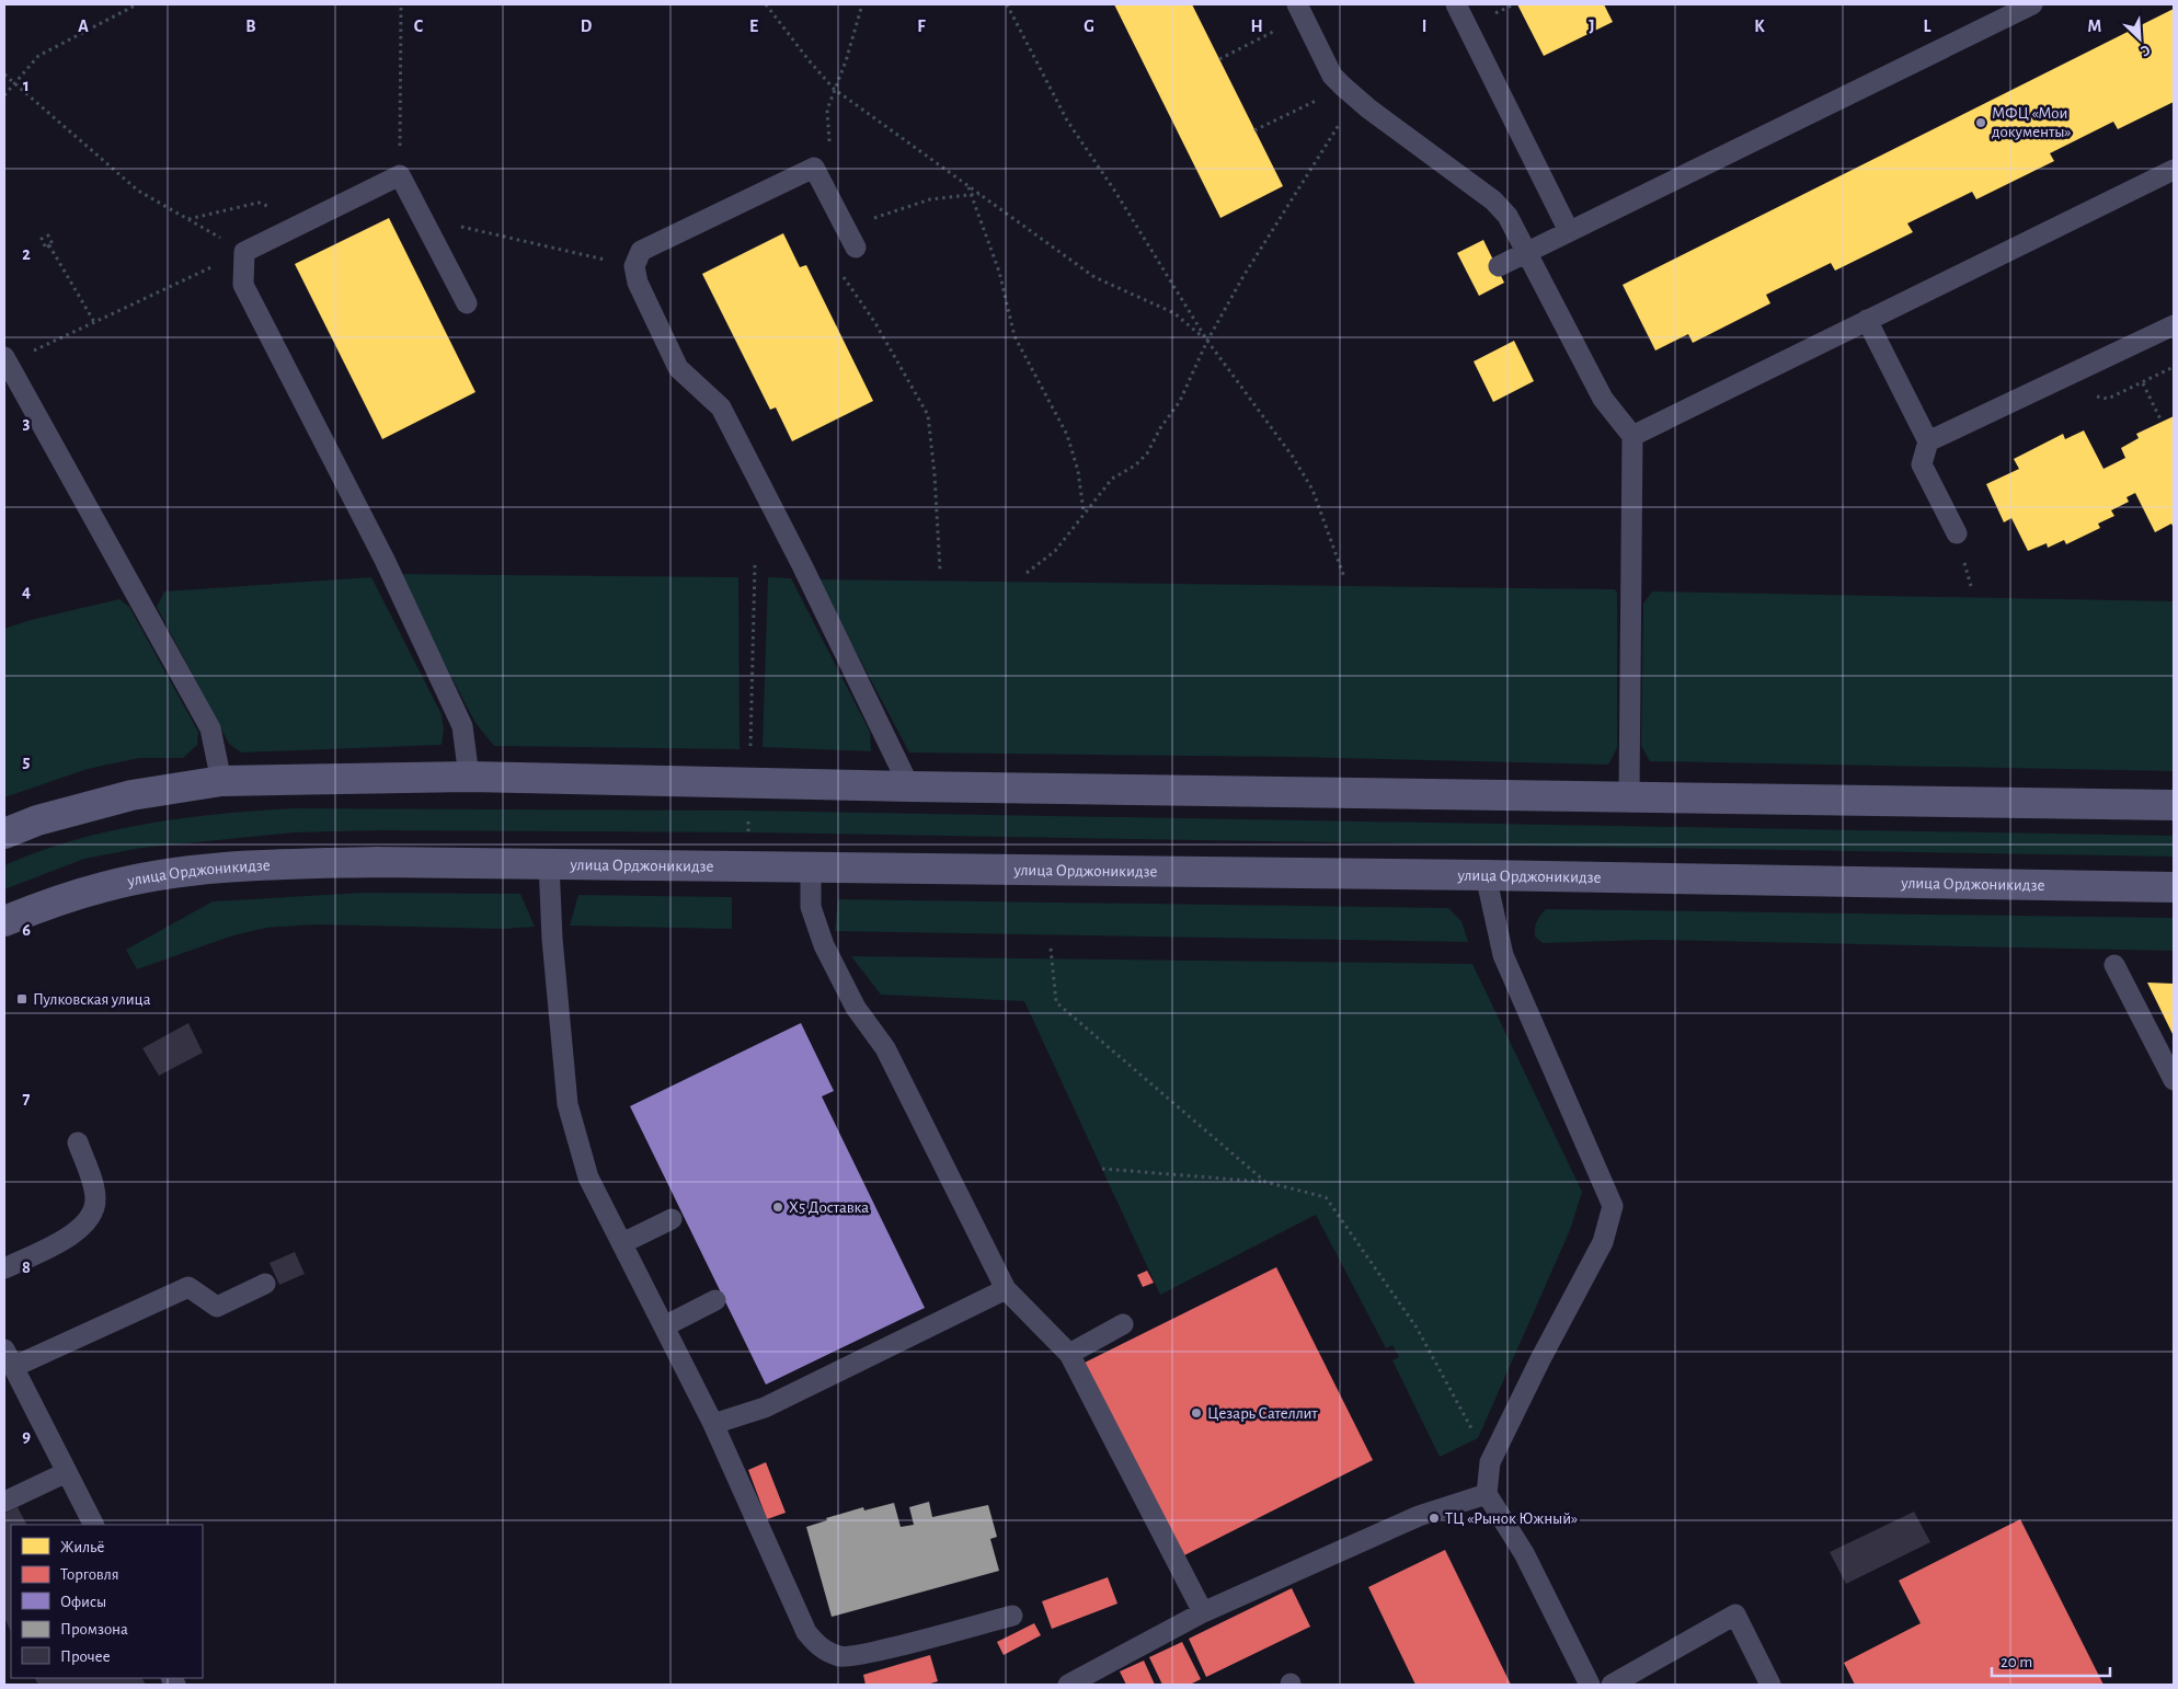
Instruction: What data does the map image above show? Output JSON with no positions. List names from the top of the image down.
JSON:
{
  "streets": {
    "street": ["улица Орджоникидзе"]
  },
  "places": {
    "other": [
      "МФЦ «Мои документы»",
      "X5 Доставка",
      "Цезарь Сателлит",
      "ТЦ «Рынок Южный»"
    ],
    "transit": ["Пулковская улица"]
  },
  "legend": [
    "Жильё",
    "Торговля",
    "Офисы",
    "Промзона",
    "Прочее"
  ],
  "scale_bar": "20 m",
  "north": "bottom right",
  "grid": {
    "columns": [
      "A",
      "B",
      "C",
      "D",
      "E",
      "F",
      "G",
      "H",
      "I",
      "J",
      "K",
      "L",
      "M"
    ],
    "rows": [
      "1",
      "2",
      "3",
      "4",
      "5",
      "6",
      "7",
      "8",
      "9"
    ]
  }
}
